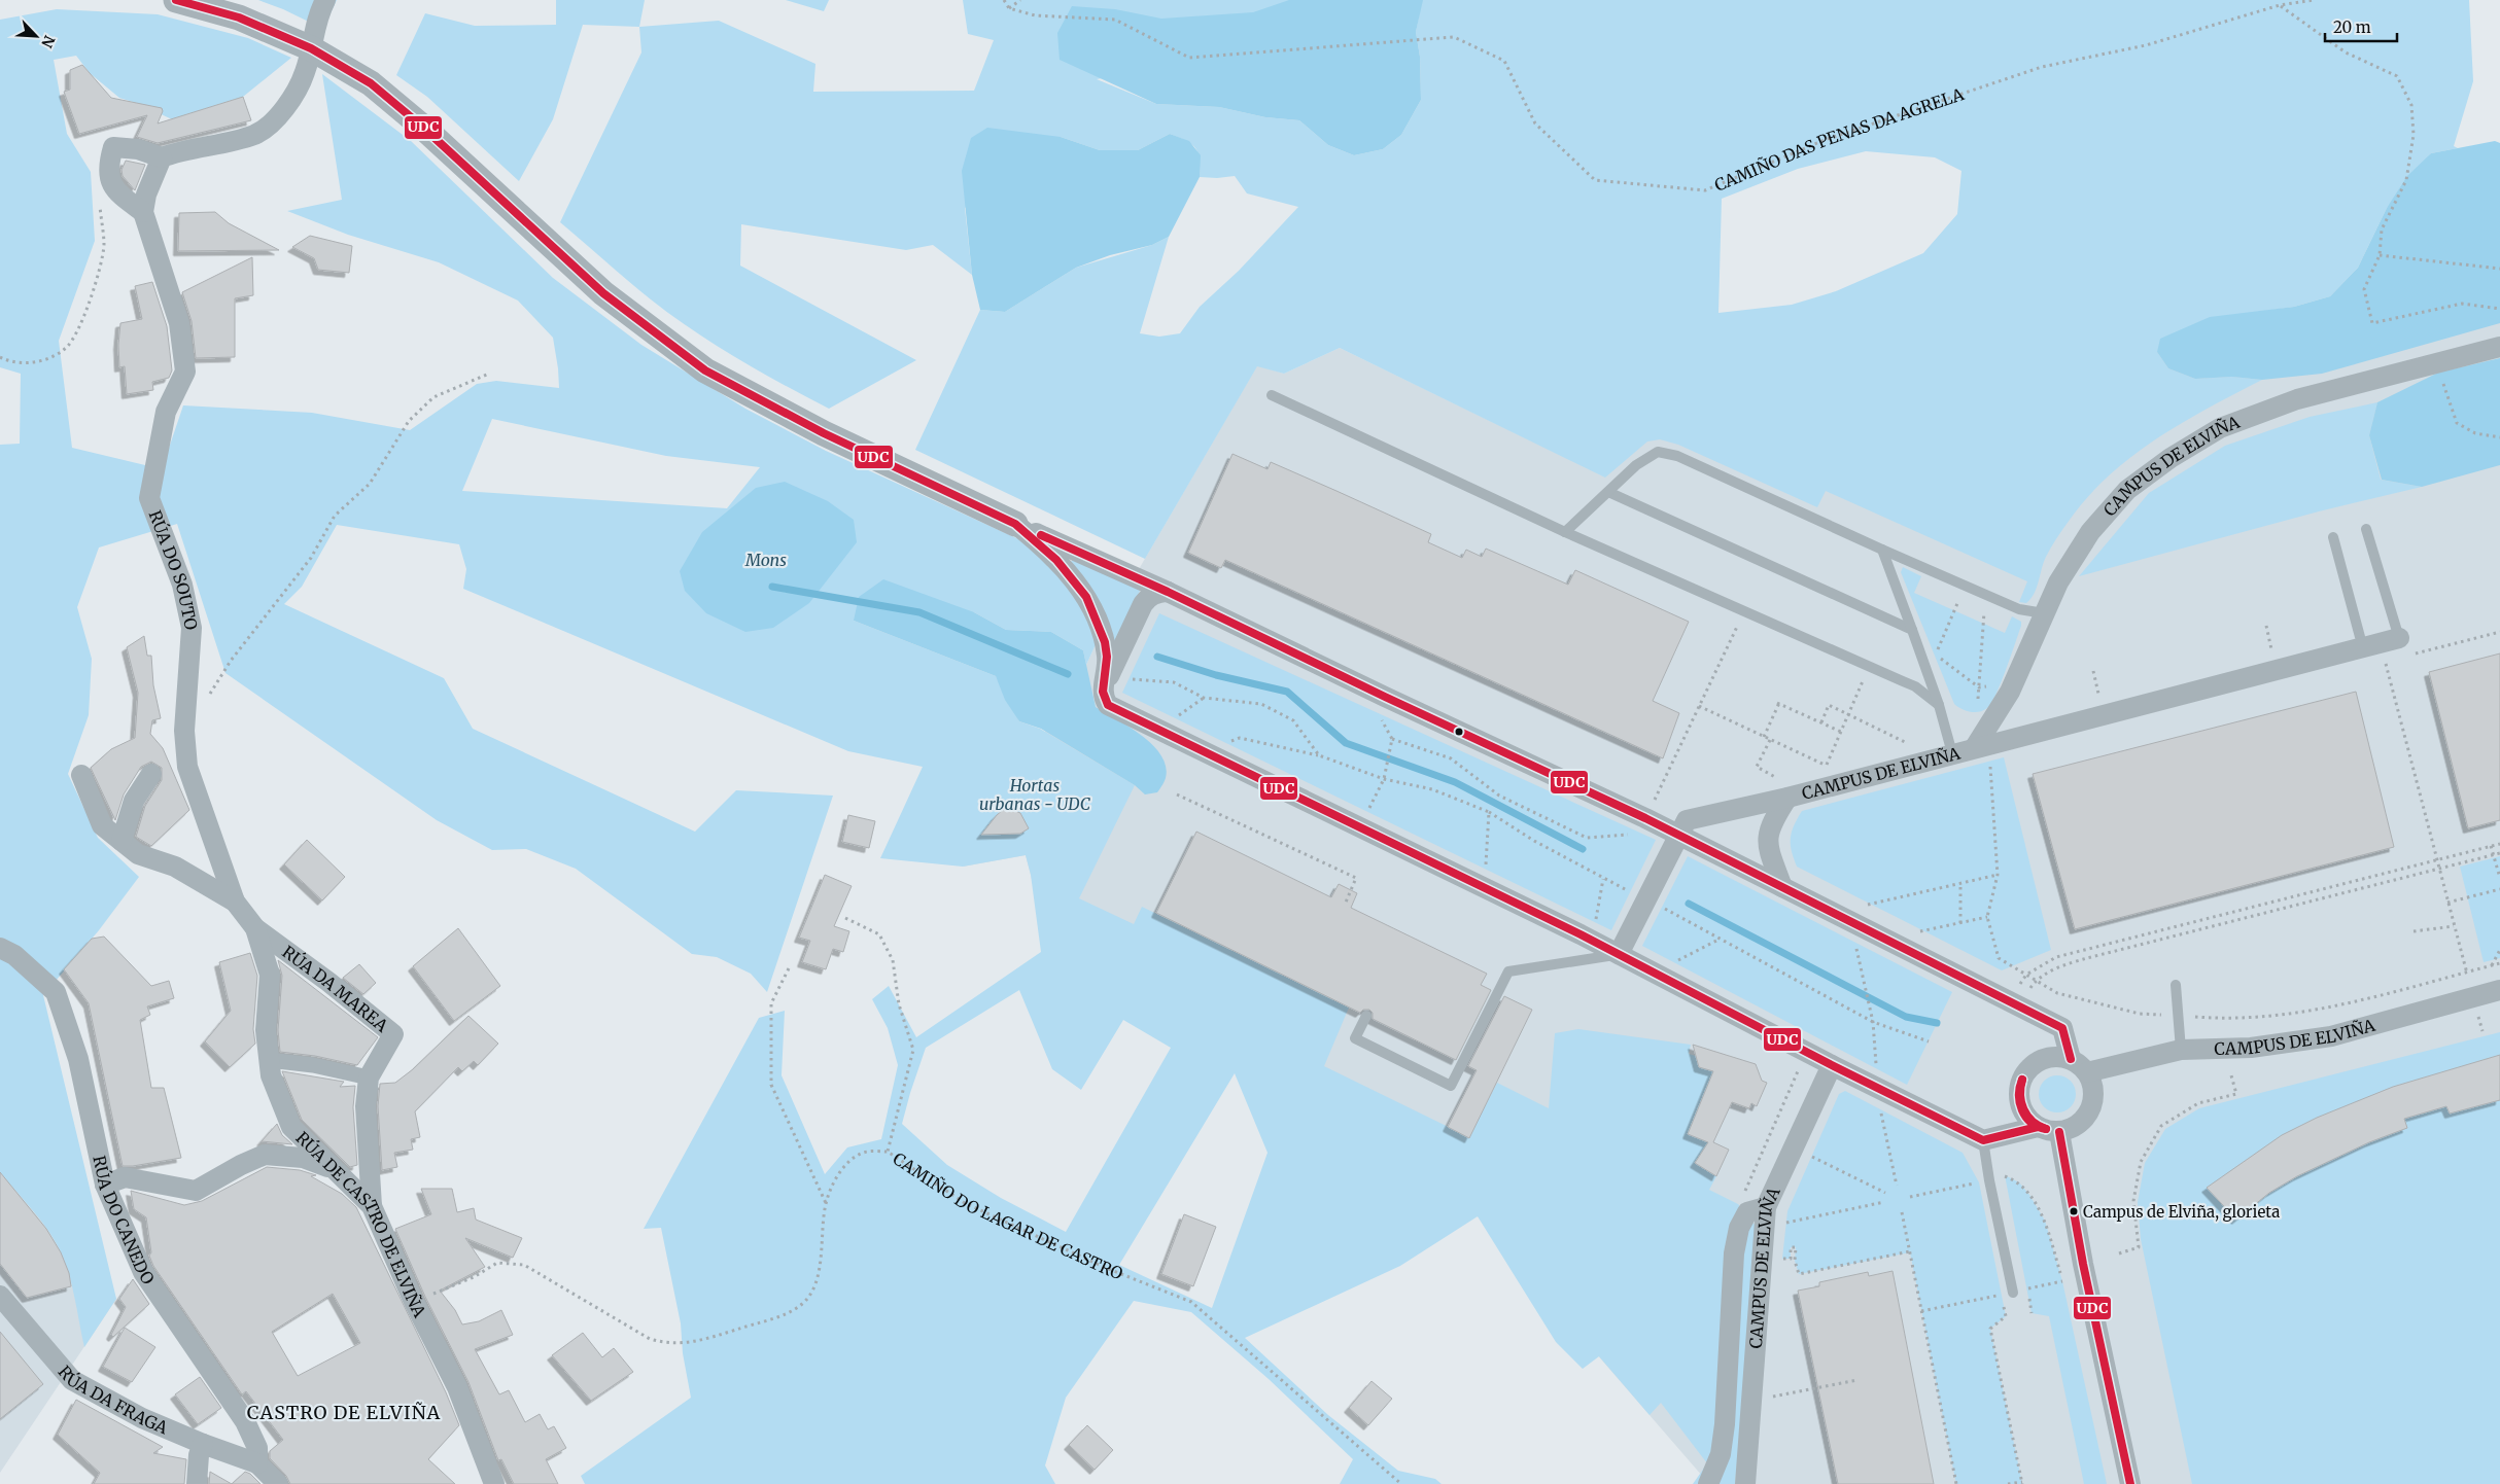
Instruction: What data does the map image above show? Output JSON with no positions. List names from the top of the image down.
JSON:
{
  "streets": {
    "street": [
      "CAMPUS DE ELVIÑA",
      "RÚA DO SOUTO",
      "RÚA DA MAREA",
      "RÚA DO CANEDO",
      "RÚA DE CASTRO DE ELVIÑA",
      "RÚA DA FRAGA"
    ],
    "path": ["CAMIÑO DAS PENAS DA AGRELA", "CAMIÑO DO LAGAR DE CASTRO"]
  },
  "crossings": [
    ["RÚA DO SOUTO", "RÚA DA MAREA"],
    ["RÚA DO SOUTO", "RÚA DE CASTRO DE ELVIÑA"],
    ["RÚA DA MAREA", "RÚA DE CASTRO DE ELVIÑA"],
    ["CAMIÑO DO LAGAR DE CASTRO", "RÚA DE CASTRO DE ELVIÑA"],
    ["RÚA DO CANEDO", "RÚA DA FRAGA"]
  ],
  "districts": ["CASTRO DE ELVIÑA"],
  "parks": ["Mons", "Hortas urbanas - UDC"],
  "places": ["Campus de Elviña, glorieta"],
  "lines": ["transit line UDC"],
  "scale_bar": "20 m",
  "north": "bottom right"
}
